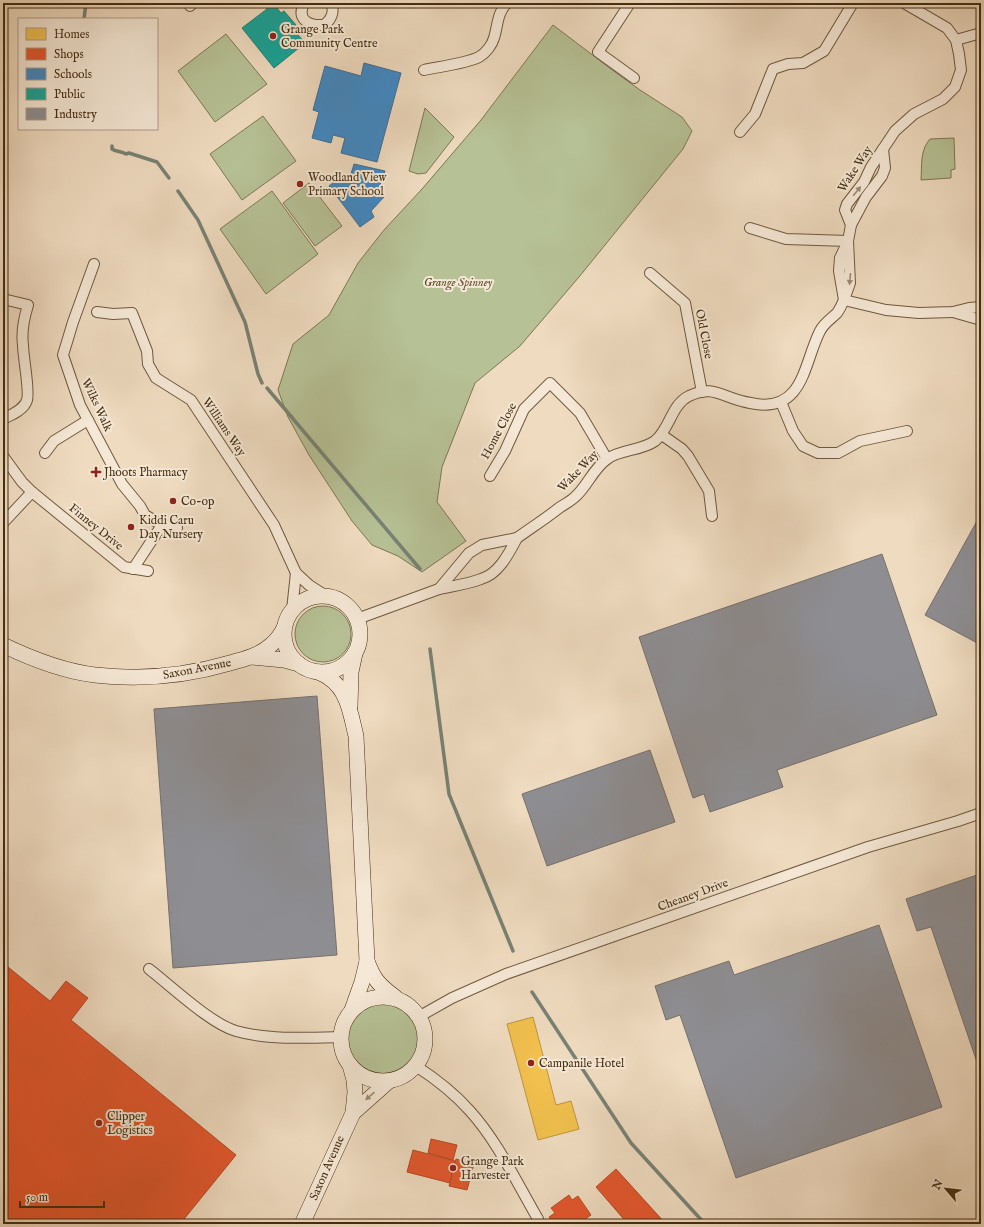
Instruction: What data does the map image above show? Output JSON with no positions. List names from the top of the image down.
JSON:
{
  "streets": {
    "street": [
      "Wake Way",
      "Old Close",
      "Wilks Walk",
      "Williams Way",
      "Home Close",
      "Finney Drive",
      "Saxon Avenue",
      "Cheaney Drive"
    ]
  },
  "crossings": [
    ["Wake Way", "Old Close"],
    ["Wake Way", "Williams Way"],
    ["Wake Way", "Home Close"],
    ["Wake Way", "Saxon Avenue"],
    ["Williams Way", "Saxon Avenue"],
    ["Saxon Avenue", "Cheaney Drive"]
  ],
  "parks": ["Grange Spinney"],
  "places": {
    "other": [
      "Grange Park Community Centre",
      "Woodland View Primary School",
      "Co-op",
      "Kiddi Caru Day Nursery",
      "Campanile Hotel",
      "Clipper Logistics",
      "Grange Park Harvester"
    ],
    "health": ["Jhoots Pharmacy"]
  },
  "legend": [
    "Homes",
    "Shops",
    "Schools",
    "Public",
    "Industry"
  ],
  "scale_bar": "50 m",
  "north": "top left"
}
